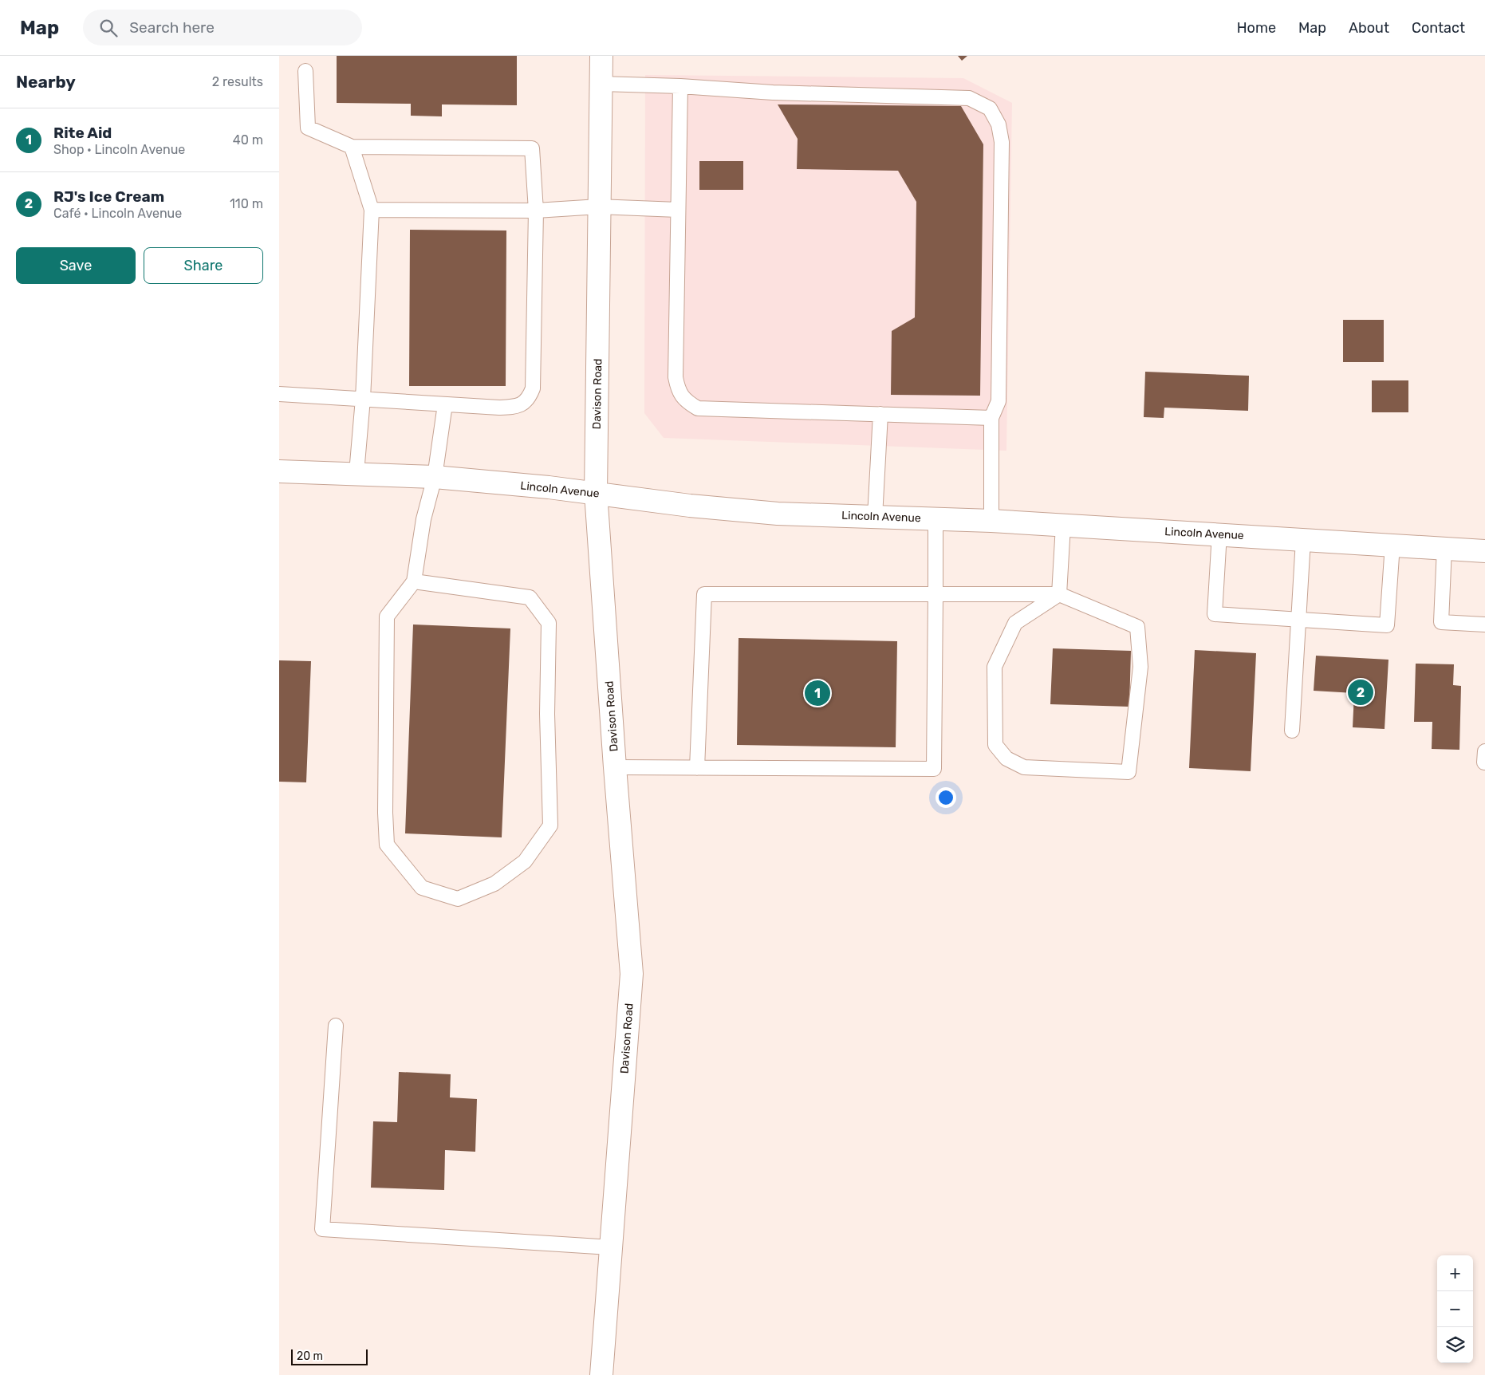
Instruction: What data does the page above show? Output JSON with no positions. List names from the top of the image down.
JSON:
{
  "streets": {
    "street": ["Davison Road", "Lincoln Avenue"]
  },
  "crossings": [
    ["Davison Road", "Lincoln Avenue"]
  ],
  "scale_bar": "20 m",
  "page": {
    "header": "Map",
    "search": "Search here",
    "nav": [
      "Home",
      "Map",
      "About",
      "Contact"
    ],
    "heading": ["Nearby", "2 results"],
    "list": [
      {
        "mark": "1",
        "name": "Rite Aid",
        "note": "Shop · Lincoln Avenue",
        "value": "40 m"
      },
      {
        "mark": "2",
        "name": "RJ's Ice Cream",
        "note": "Café · Lincoln Avenue",
        "value": "110 m"
      }
    ],
    "buttons": ["Save", "Share"],
    "pins": ["2", "1"],
    "map_buttons": ["+", "−"],
    "scale": "20 m"
  }
}
